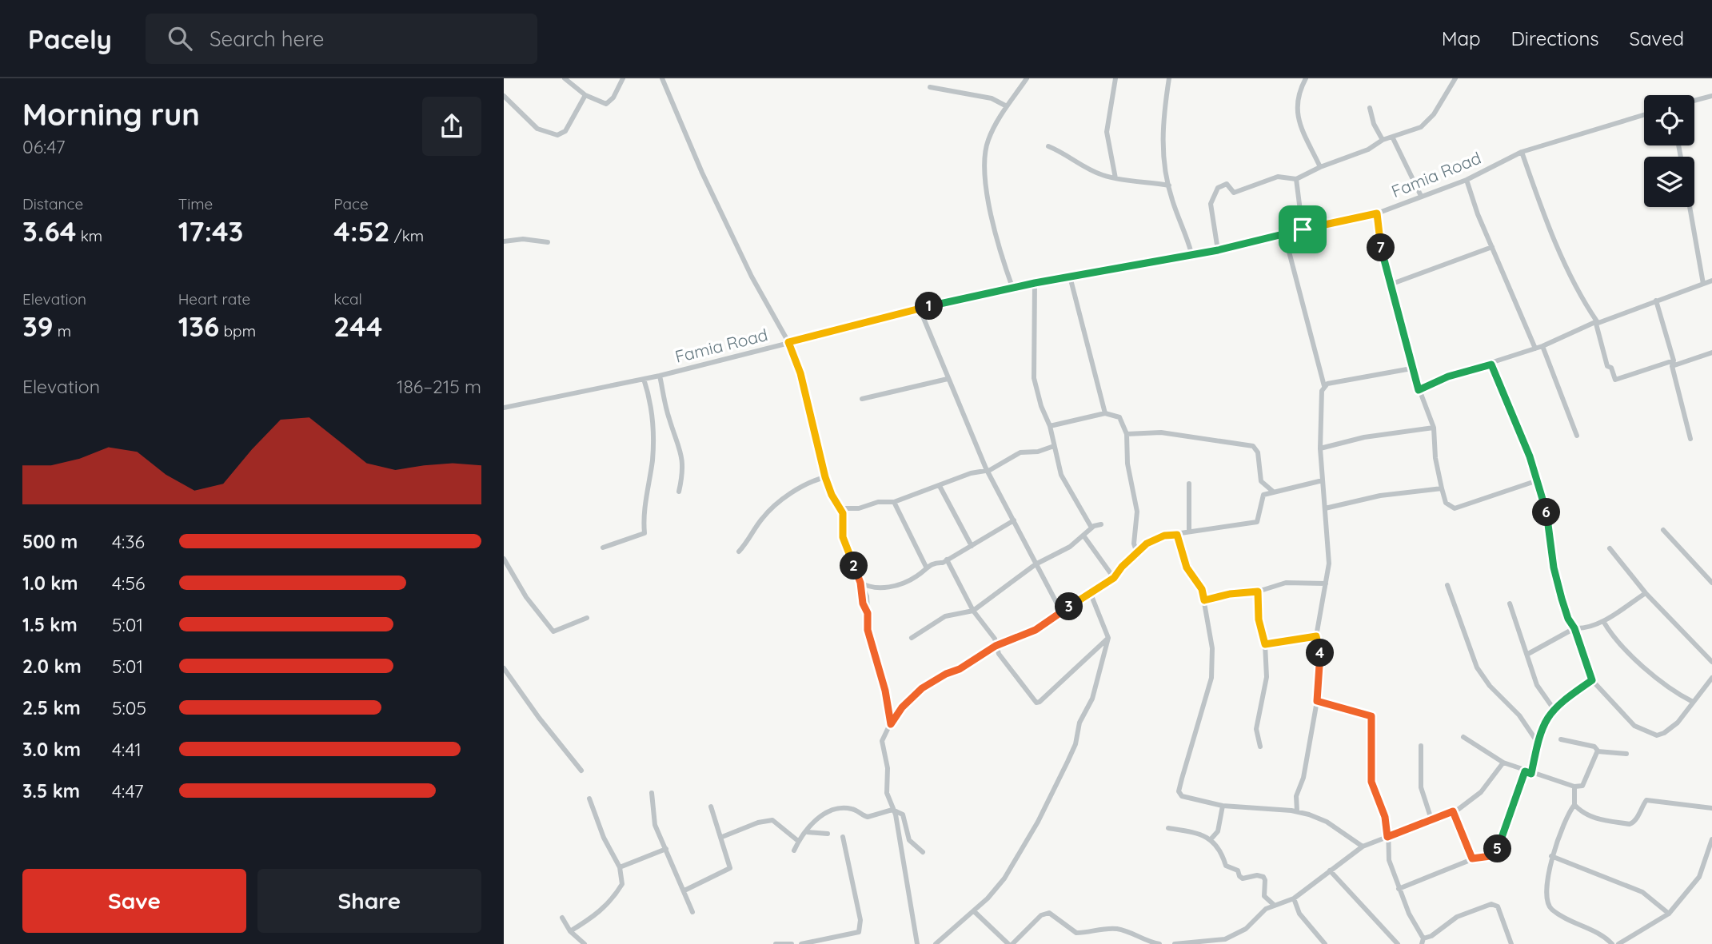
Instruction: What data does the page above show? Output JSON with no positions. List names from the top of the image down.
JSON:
{
  "streets": {
    "street": ["Famia Road"]
  },
  "page": {
    "header": "Pacely",
    "search": "Search here",
    "nav": ["Map", "Directions", "Saved"],
    "heading": ["Morning run", "06:47"],
    "stats": [
      ["Distance", "3.64 km"],
      ["Time", "17:43"],
      ["Pace", "4:52 /km"],
      ["Elevation", "39 m"],
      ["Heart rate", "136 bpm"],
      ["kcal", "244"]
    ],
    "pins": [
      "7",
      "1",
      "6",
      "2",
      "3",
      "4",
      "5"
    ],
    "chart": ["Elevation", "186–215 m"],
    "list": [
      {
        "name": "500 m",
        "note": "4:36"
      },
      {
        "name": "1.0 km",
        "note": "4:56"
      },
      {
        "name": "1.5 km",
        "note": "5:01"
      },
      {
        "name": "2.0 km",
        "note": "5:01"
      },
      {
        "name": "2.5 km",
        "note": "5:05"
      },
      {
        "name": "3.0 km",
        "note": "4:41"
      },
      {
        "name": "3.5 km",
        "note": "4:47"
      }
    ],
    "buttons": ["Save", "Share"]
  }
}
